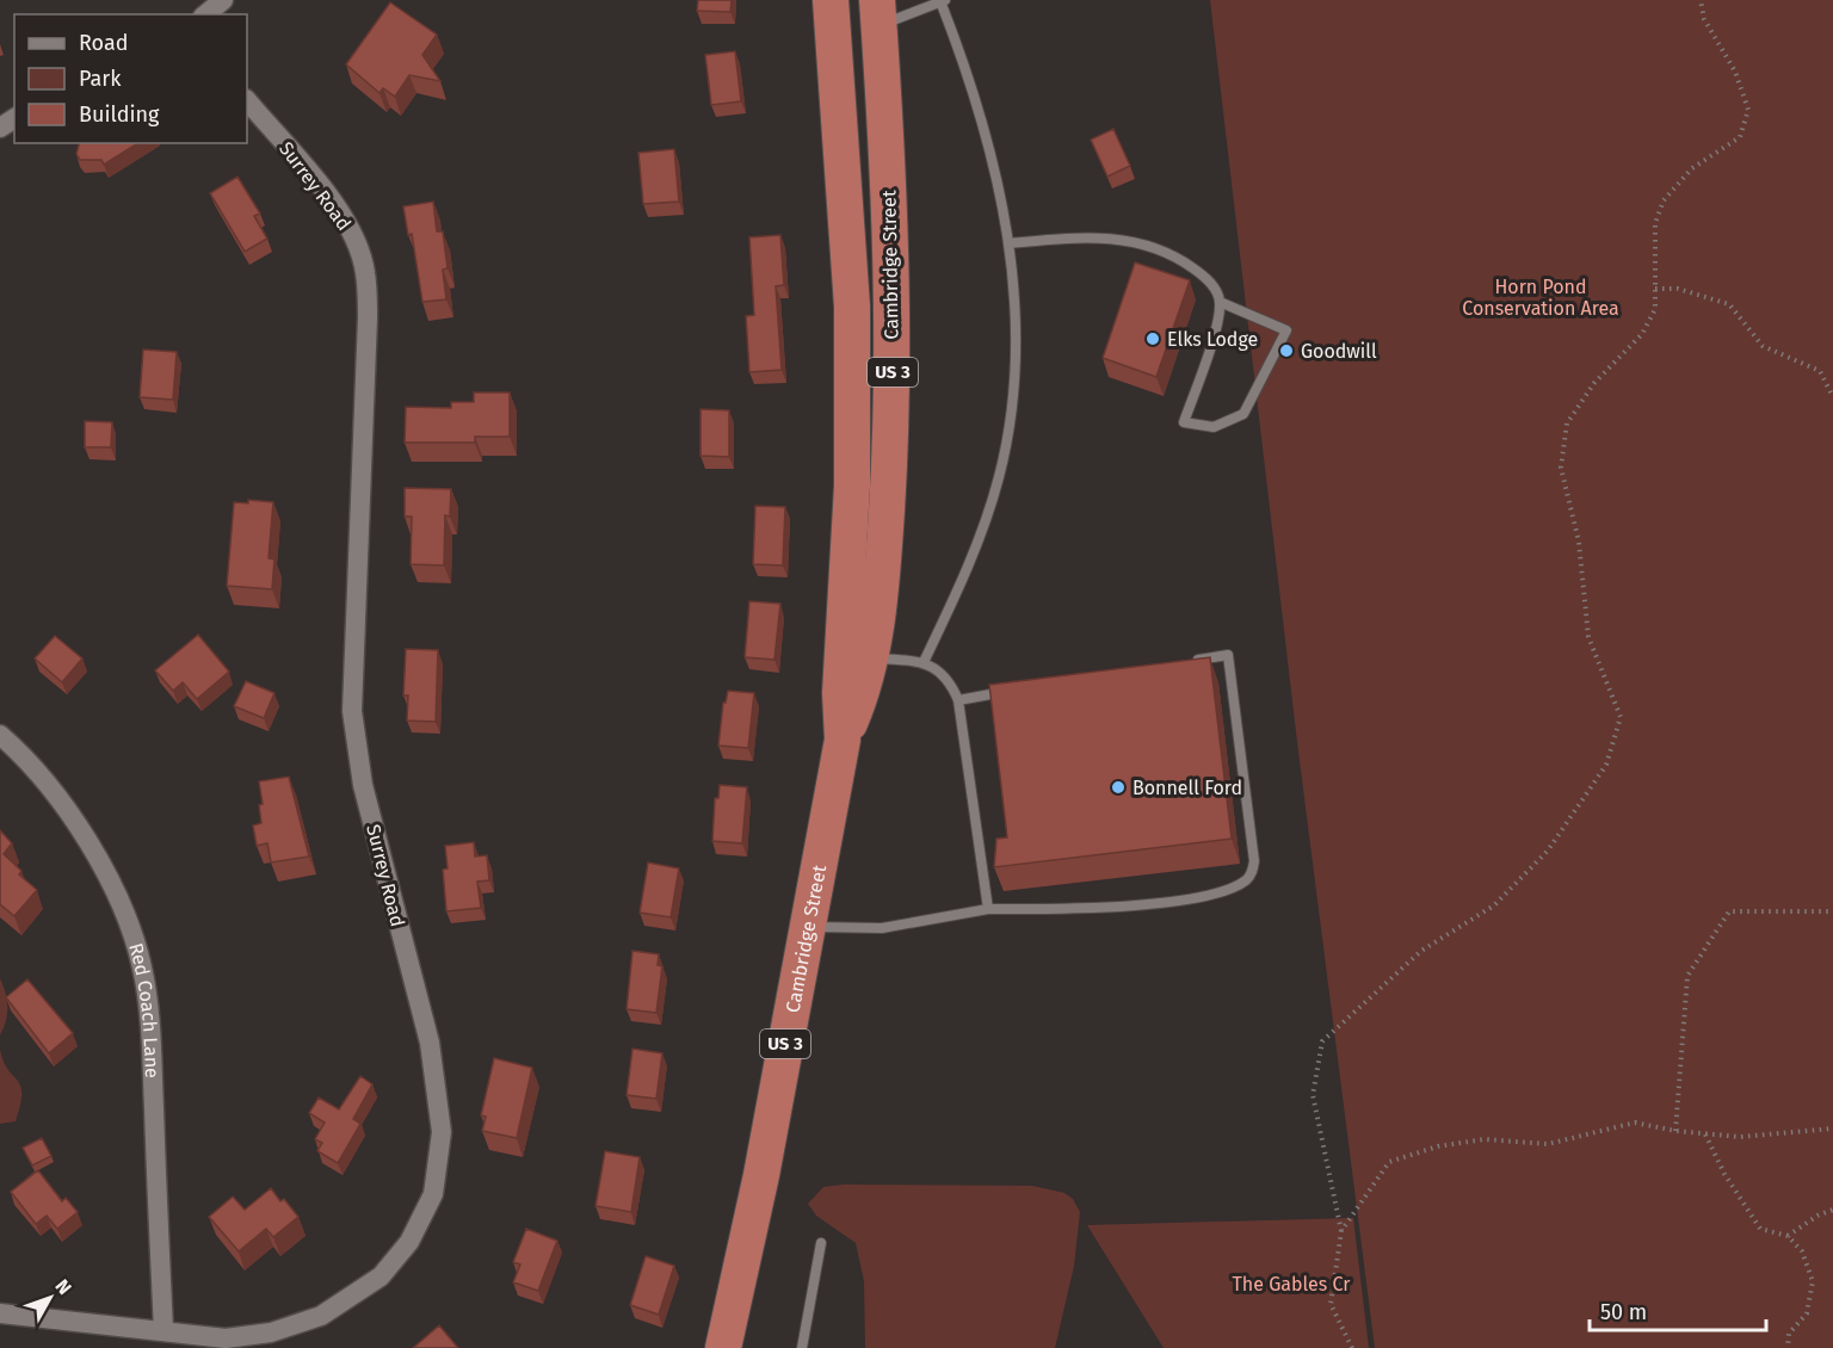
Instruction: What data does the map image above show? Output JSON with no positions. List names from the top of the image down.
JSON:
{
  "streets": {
    "highway": ["Cambridge Street", "US 3"],
    "street": ["Surrey Road", "Red Coach Lane"]
  },
  "crossings": [
    ["Surrey Road", "Red Coach Lane"]
  ],
  "parks": ["Horn Pond Conservation Area", "The Gables Cr"],
  "places": ["Elks Lodge", "Goodwill", "Bonnell Ford"],
  "legend": ["Road", "Park", "Building"],
  "scale_bar": "50 m",
  "north": "top right"
}
